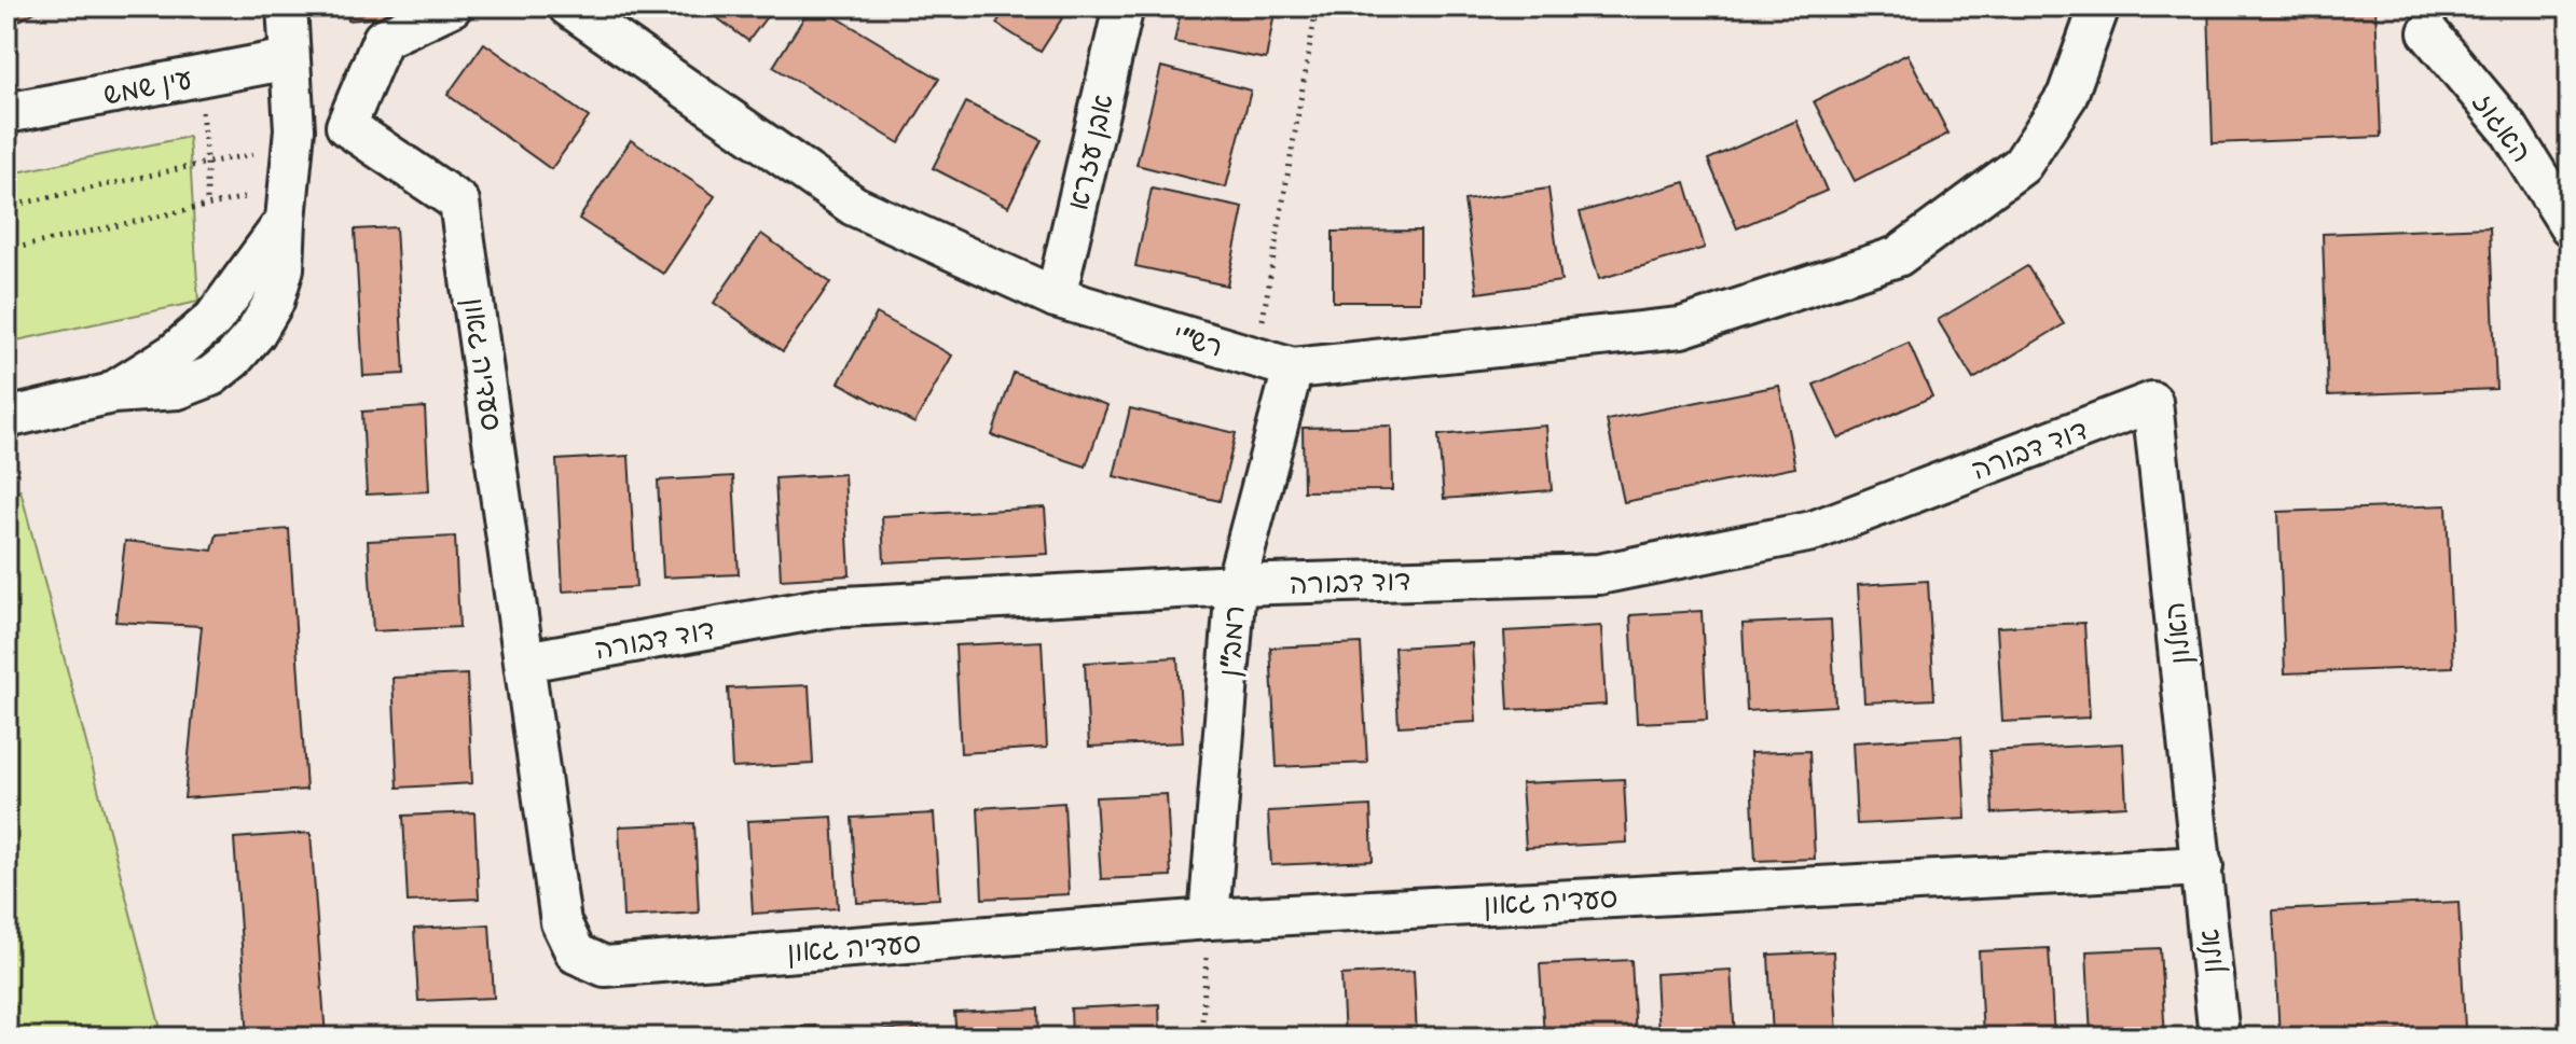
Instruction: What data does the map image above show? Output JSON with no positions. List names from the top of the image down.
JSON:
{
  "streets": {
    "street": [
      "עין שמש",
      "האגוז",
      "אבן עזרא",
      "רש\"י",
      "סעדיה גאון",
      "דוד דבורה",
      "האלון",
      "רמב\"ן",
      "אלון"
    ]
  },
  "crossings": [
    ["אבן עזרא", "רש\"י"],
    ["רש\"י", "רמב\"ן"],
    ["סעדיה גאון", "דוד דבורה"],
    ["סעדיה גאון", "האלון"],
    ["סעדיה גאון", "רמב\"ן"],
    ["סעדיה גאון", "אלון"],
    ["דוד דבורה", "האלון"],
    ["דוד דבורה", "רמב\"ן"],
    ["האלון", "אלון"]
  ]
}
